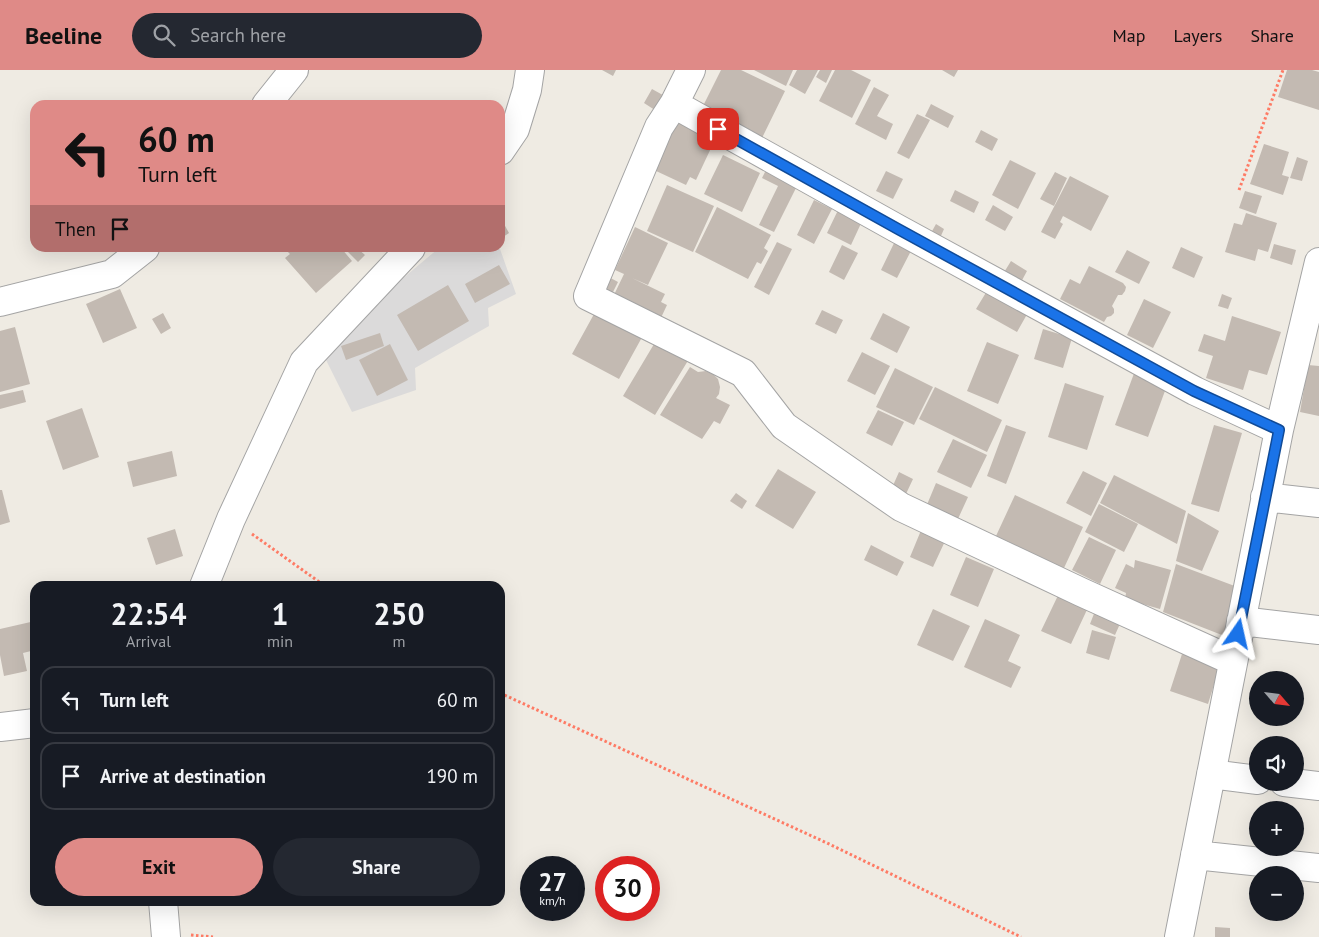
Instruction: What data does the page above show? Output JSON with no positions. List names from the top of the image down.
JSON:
{
  "north": "bottom right",
  "page": {
    "header": "Beeline",
    "search": "Search here",
    "nav": ["Map", "Layers", "Share"],
    "turn": ["60 m", "Turn left"],
    "then": "Then",
    "eta": [
      "22:54",
      "Arrival",
      "1",
      "min",
      "250",
      "m"
    ],
    "list": [
      {
        "name": "Turn left",
        "value": "60 m"
      },
      {
        "name": "Arrive at destination",
        "value": "190 m"
      }
    ],
    "map_buttons": ["+", "−"],
    "buttons": ["Exit", "Share"],
    "speed": "27 km/h",
    "limit": "30"
  }
}
